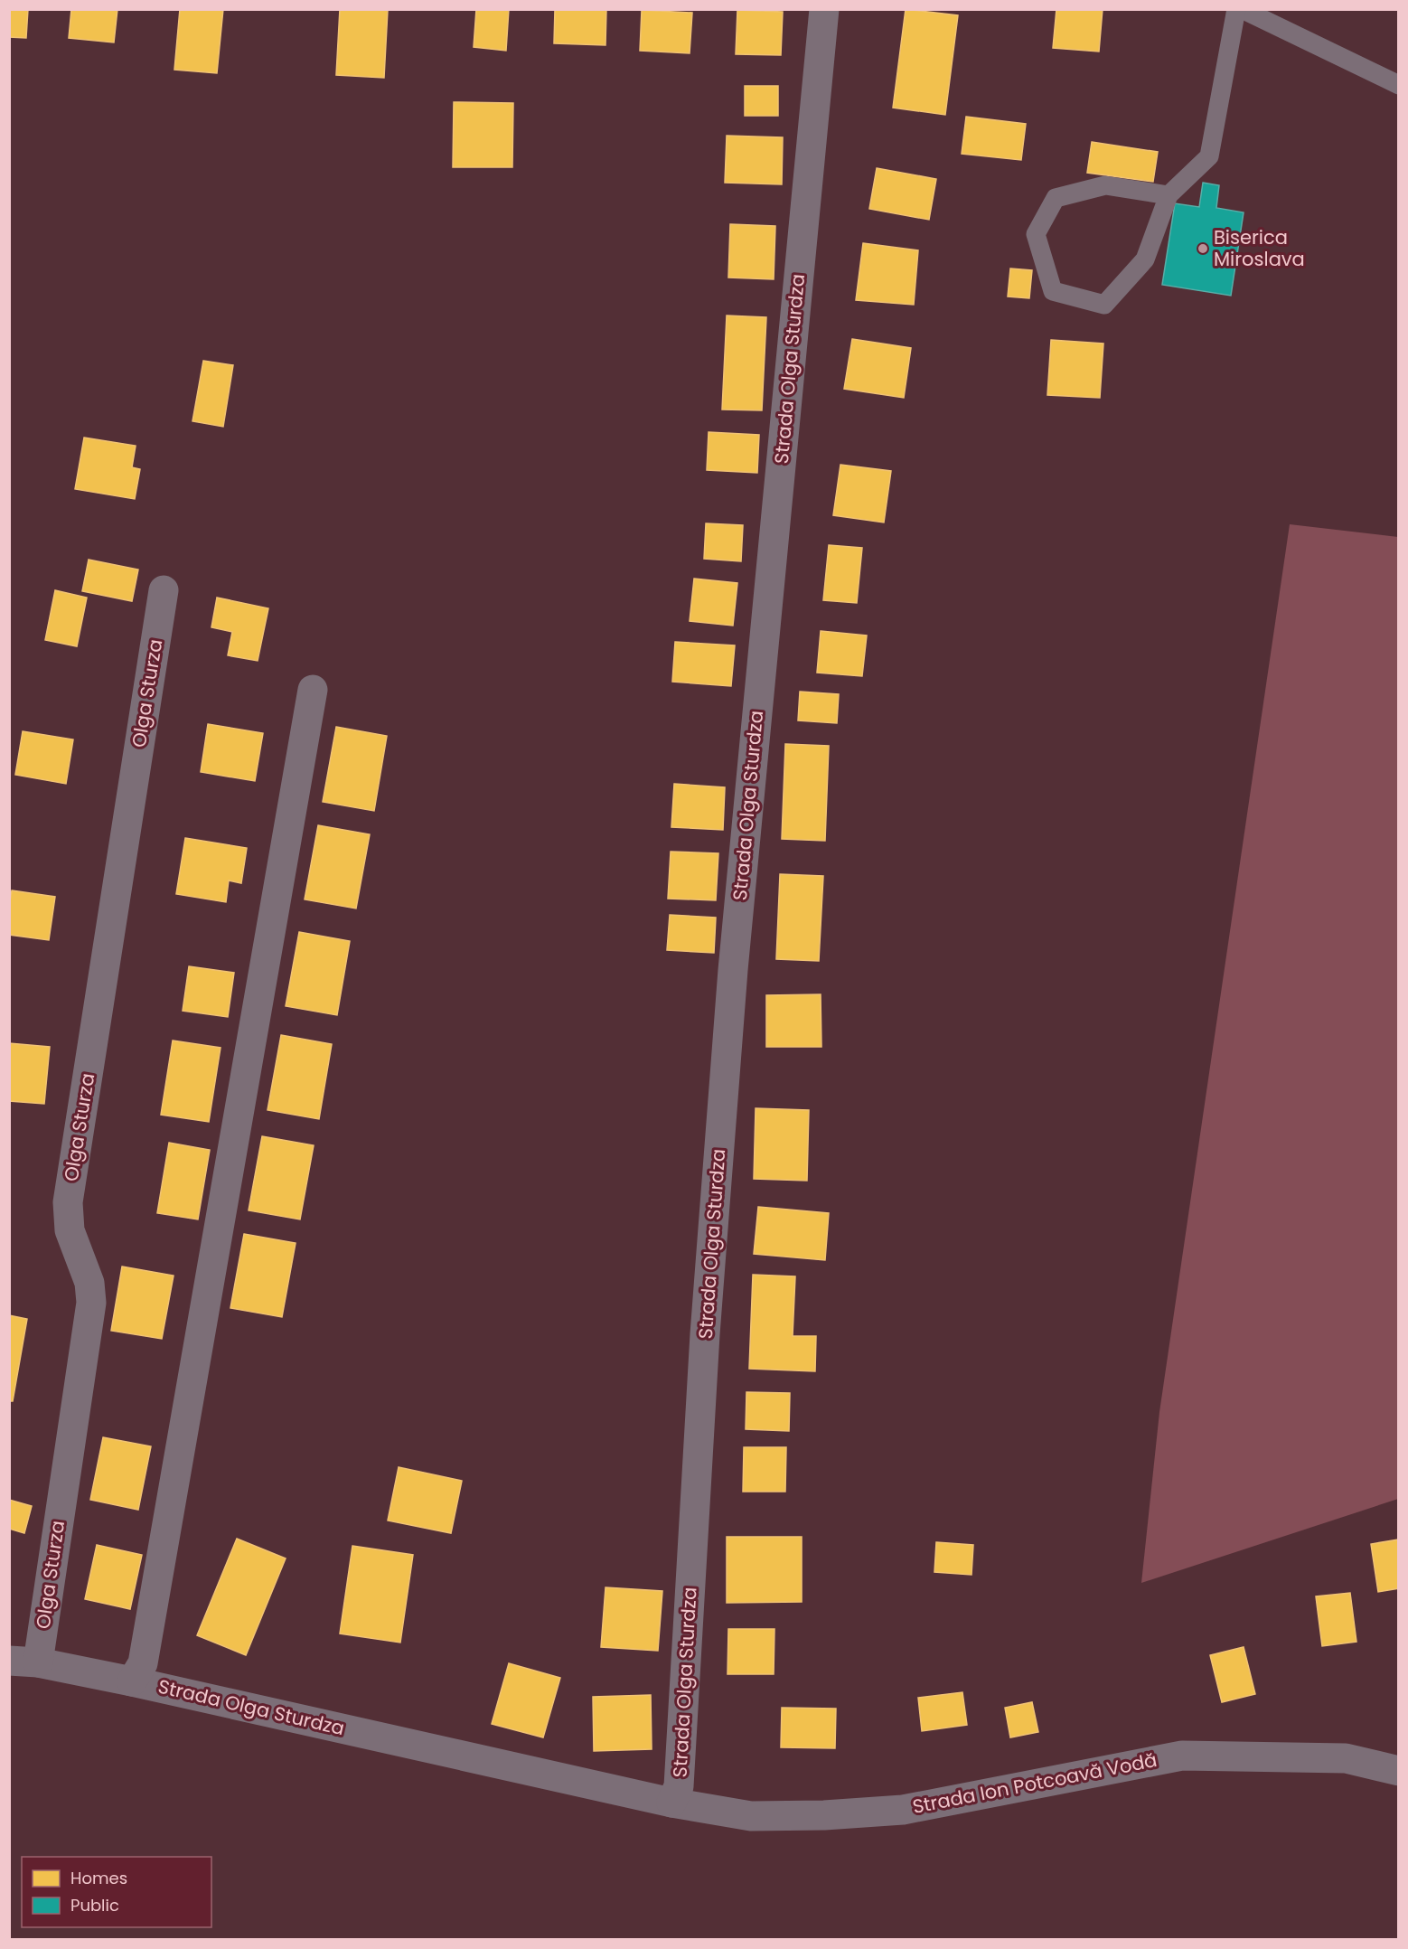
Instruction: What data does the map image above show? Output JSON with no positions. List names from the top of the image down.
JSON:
{
  "streets": {
    "street": ["Strada Olga Sturdza", "Olga Sturza", "Strada Ion Potcoavă Vodă"]
  },
  "crossings": [
    ["Strada Olga Sturdza", "Olga Sturza"],
    ["Strada Olga Sturdza", "Strada Ion Potcoavă Vodă"]
  ],
  "places": ["Biserica Miroslava"],
  "legend": ["Homes", "Public"]
}
